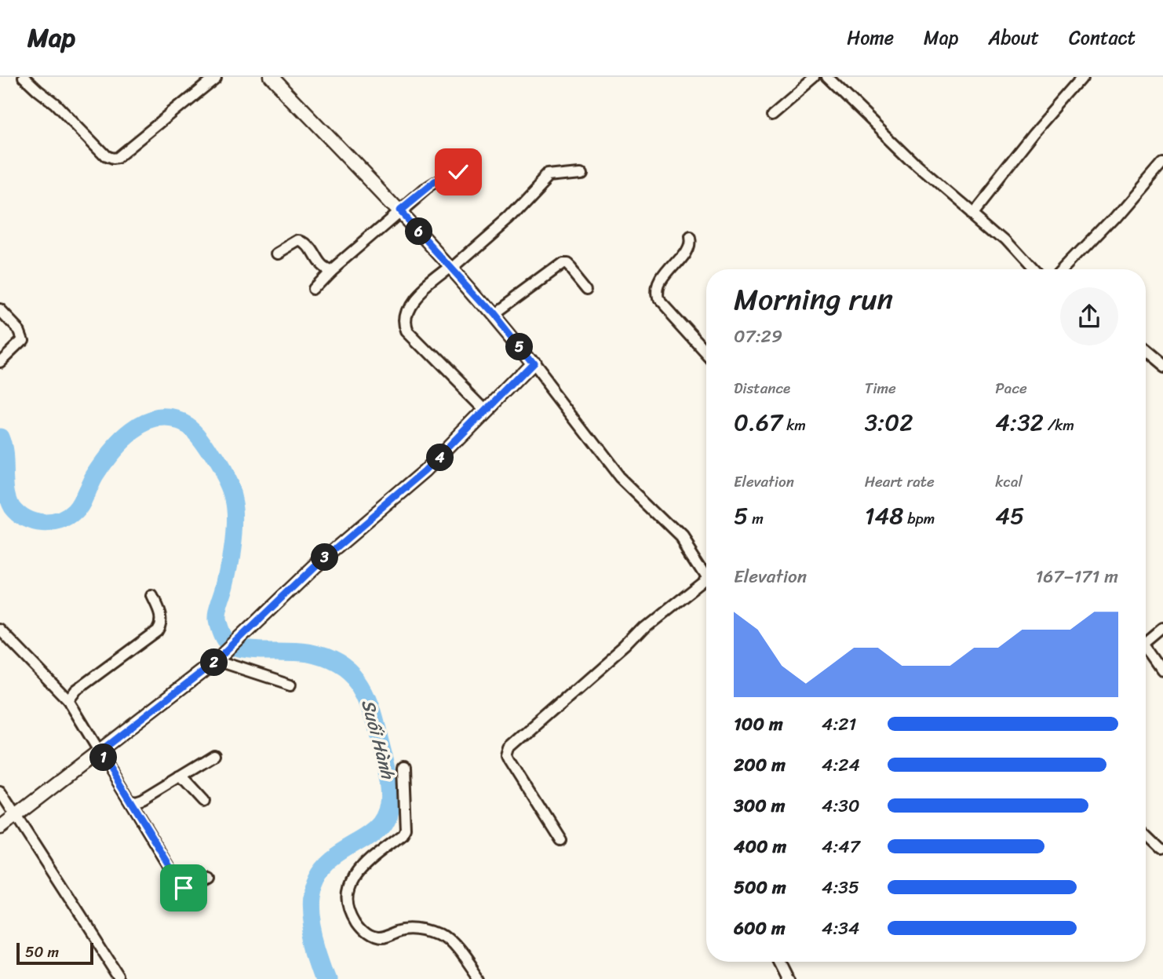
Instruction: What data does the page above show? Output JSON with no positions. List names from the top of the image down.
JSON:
{
  "water": ["Suối Hành"],
  "scale_bar": "50 m",
  "page": {
    "header": "Map",
    "nav": [
      "Home",
      "Map",
      "About",
      "Contact"
    ],
    "pins": [
      "6",
      "5",
      "4",
      "3",
      "2",
      "1"
    ],
    "heading": ["Morning run", "07:29"],
    "stats": [
      ["Distance", "0.67 km"],
      ["Time", "3:02"],
      ["Pace", "4:32 /km"],
      ["Elevation", "5 m"],
      ["Heart rate", "148 bpm"],
      ["kcal", "45"]
    ],
    "chart": ["Elevation", "167–171 m"],
    "list": [
      {
        "name": "100 m",
        "note": "4:21"
      },
      {
        "name": "200 m",
        "note": "4:24"
      },
      {
        "name": "300 m",
        "note": "4:30"
      },
      {
        "name": "400 m",
        "note": "4:47"
      },
      {
        "name": "500 m",
        "note": "4:35"
      },
      {
        "name": "600 m",
        "note": "4:34"
      }
    ],
    "scale": "50 m"
  }
}
